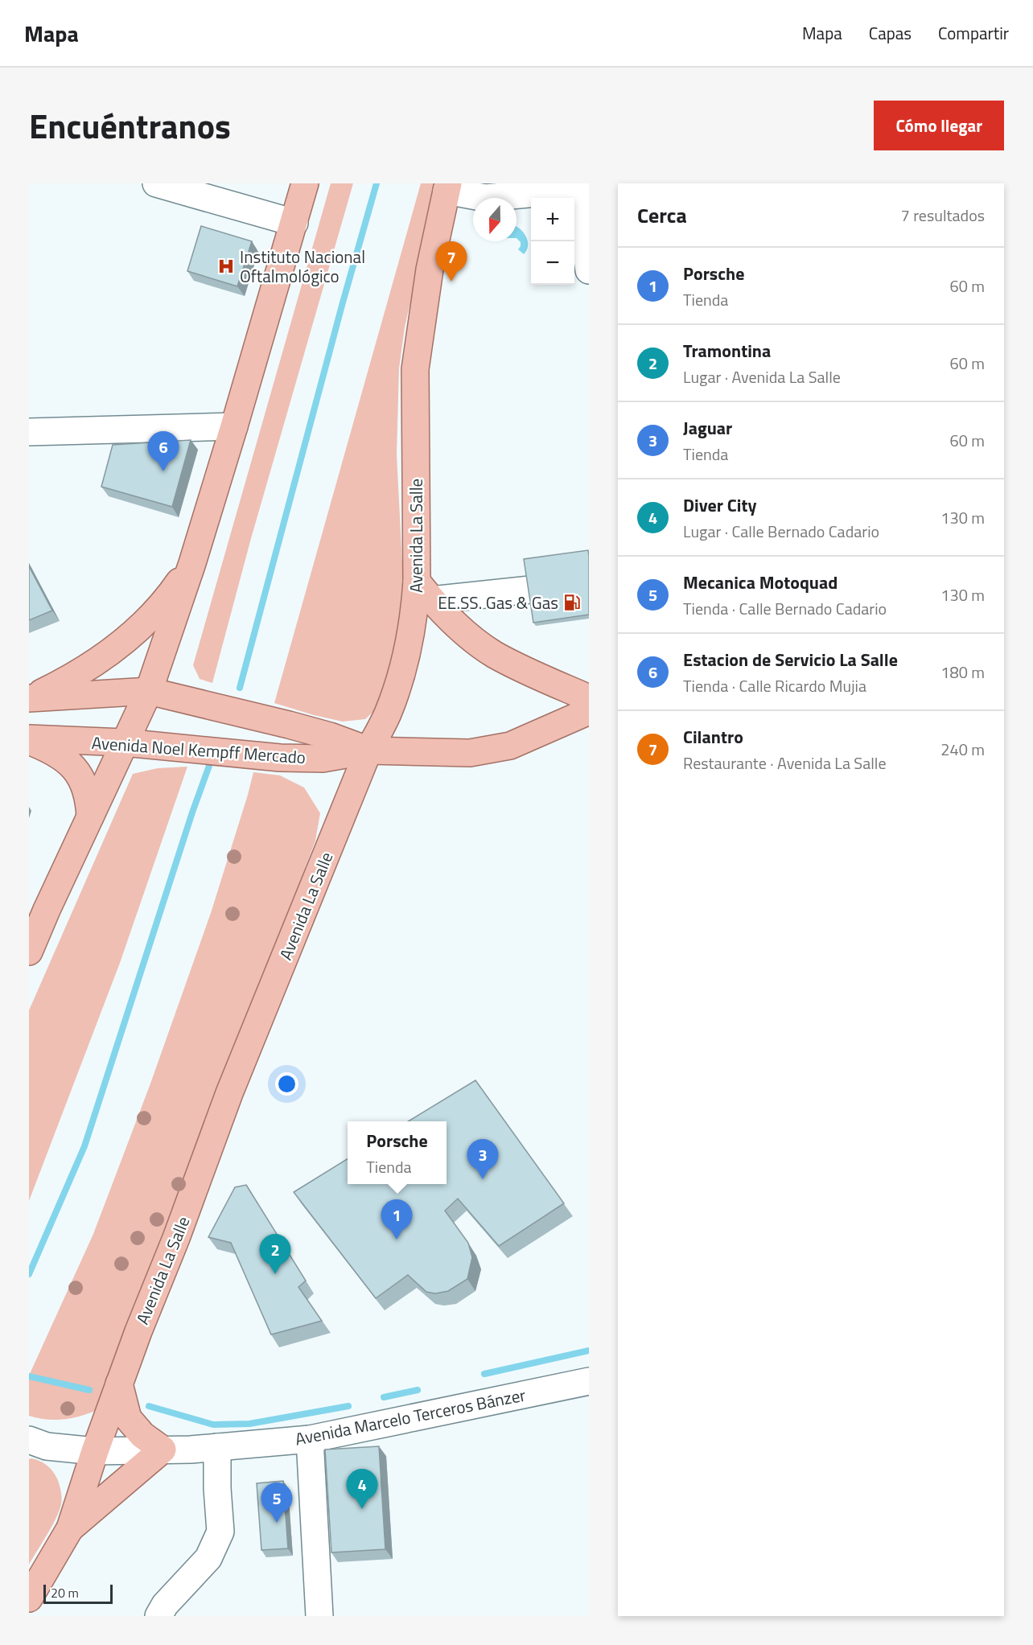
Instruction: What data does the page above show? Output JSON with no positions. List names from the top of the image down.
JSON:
{
  "streets": {
    "main road": ["Avenida La Salle", "Avenida Noel Kempff Mercado"],
    "street": ["Avenida Marcelo Terceros Bánzer"]
  },
  "crossings": [
    ["Avenida La Salle", "Avenida Noel Kempff Mercado"],
    ["Avenida La Salle", "Avenida Marcelo Terceros Bánzer"]
  ],
  "places": {
    "hospital": ["Instituto Nacional Oftalmológico"],
    "fuel station": ["EE.SS. Gas & Gas"]
  },
  "scale_bar": "20 m",
  "north": "bottom",
  "page": {
    "header": "Mapa",
    "nav": ["Mapa", "Capas", "Compartir"],
    "title": "Encuéntranos",
    "buttons": "Cómo llegar",
    "heading": ["Cerca", "7 resultados"],
    "map_buttons": ["+", "−"],
    "pins": [
      "7",
      "6",
      "3",
      "1",
      "2",
      "4",
      "5"
    ],
    "list": [
      {
        "mark": "1",
        "name": "Porsche",
        "note": "Tienda",
        "value": "60 m"
      },
      {
        "mark": "2",
        "name": "Tramontina",
        "note": "Lugar · Avenida La Salle",
        "value": "60 m"
      },
      {
        "mark": "3",
        "name": "Jaguar",
        "note": "Tienda",
        "value": "60 m"
      },
      {
        "mark": "4",
        "name": "Diver City",
        "note": "Lugar · Calle Bernado Cadario",
        "value": "130 m"
      },
      {
        "mark": "5",
        "name": "Mecanica Motoquad",
        "note": "Tienda · Calle Bernado Cadario",
        "value": "130 m"
      },
      {
        "mark": "6",
        "name": "Estacion de Servicio La Salle",
        "note": "Tienda · Calle Ricardo Mujia",
        "value": "180 m"
      },
      {
        "mark": "7",
        "name": "Cilantro",
        "note": "Restaurante · Avenida La Salle",
        "value": "240 m"
      }
    ],
    "popup": ["Porsche", "Tienda"],
    "scale": "20 m"
  }
}
